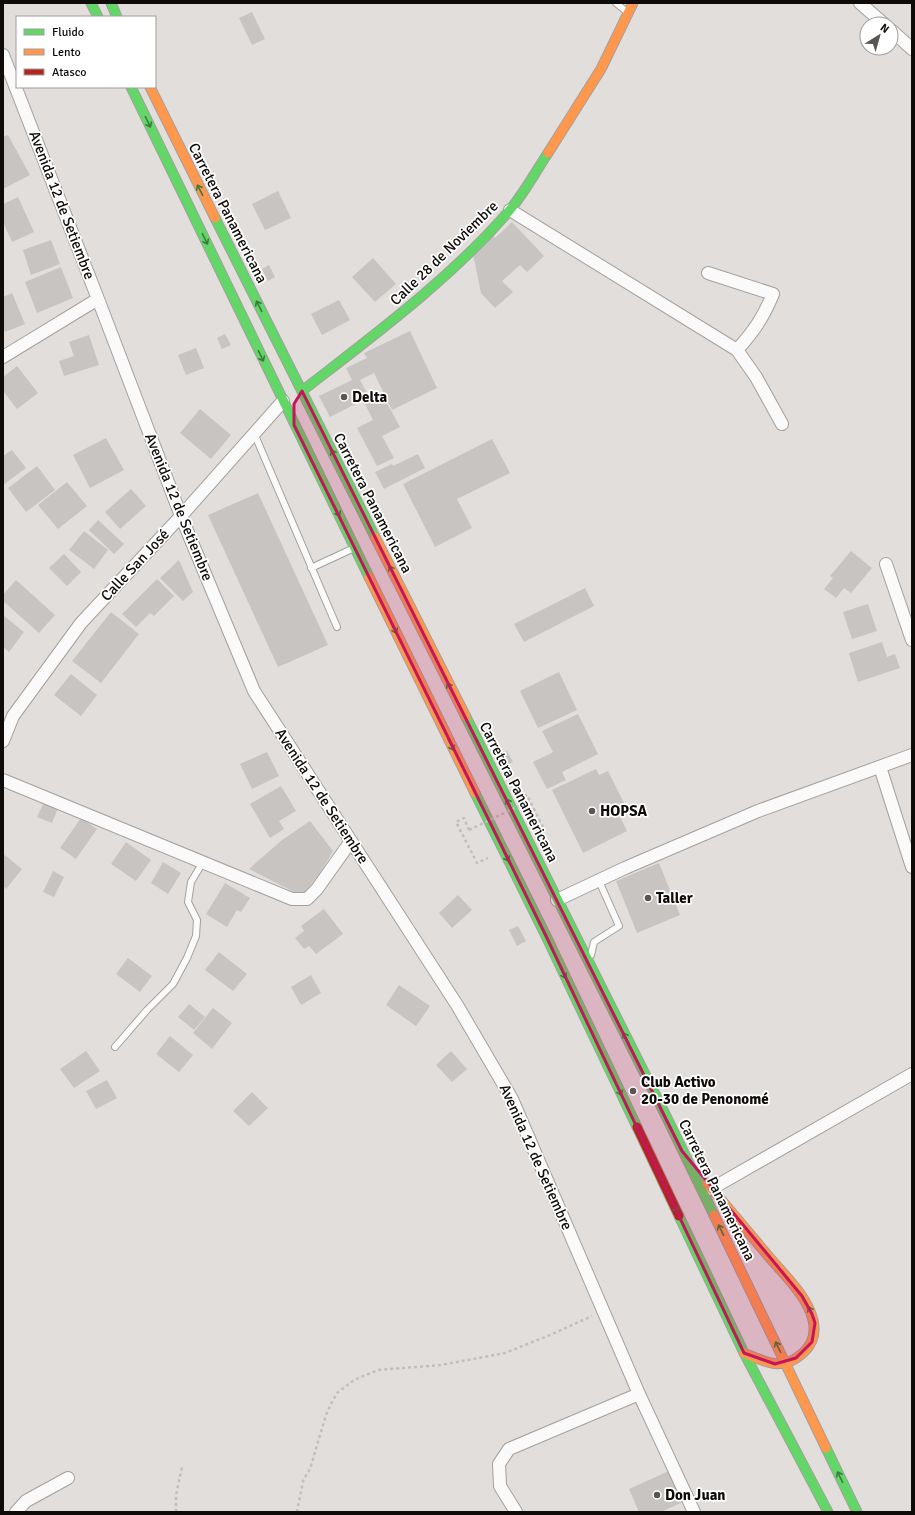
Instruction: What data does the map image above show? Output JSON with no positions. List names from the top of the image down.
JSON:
{
  "streets": {
    "main road": ["Carretera Panamericana", "Calle 28 de Noviembre"],
    "street": ["Avenida 12 de Setiembre", "Calle San José"]
  },
  "crossings": [
    ["Avenida 12 de Setiembre", "Calle San José"],
    ["Carretera Panamericana", "Calle 28 de Noviembre"],
    ["Carretera Panamericana", "Calle San José"],
    ["Calle 28 de Noviembre", "Calle San José"]
  ],
  "places": [
    "Delta",
    "HOPSA",
    "Taller",
    "Club Activo 20-30 de Penonomé",
    "Don Juan"
  ],
  "legend": ["Fluido", "Lento", "Atasco"],
  "north": "top right"
}
